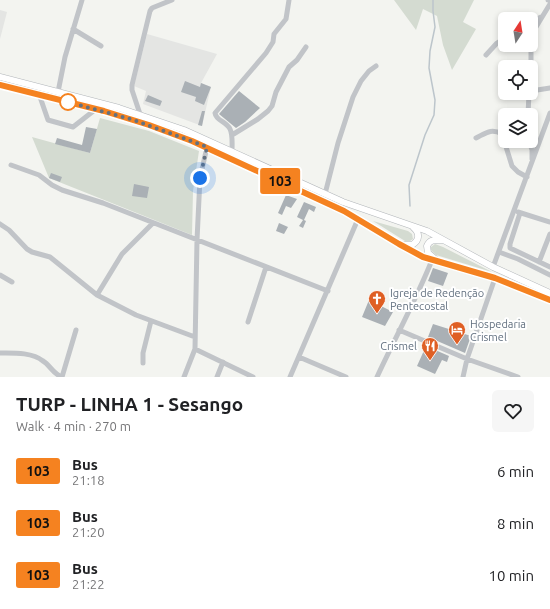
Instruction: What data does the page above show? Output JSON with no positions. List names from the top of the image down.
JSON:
{
  "places": {
    "church": ["Igreja de Redenção Pentecostal"],
    "hotel": ["Hospedaria Crismel"],
    "restaurant": ["Crismel"]
  },
  "lines": ["bus line 103"],
  "north": "top",
  "page": {
    "on_map": "103",
    "heading": ["TURP - LINHA 1 - Sesango", "Walk · 4 min · 270 m"],
    "list": [
      {
        "mark": "103",
        "name": "Bus",
        "note": "21:18",
        "value": "6 min"
      },
      {
        "mark": "103",
        "name": "Bus",
        "note": "21:20",
        "value": "8 min"
      },
      {
        "mark": "103",
        "name": "Bus",
        "note": "21:22",
        "value": "10 min"
      }
    ]
  }
}
